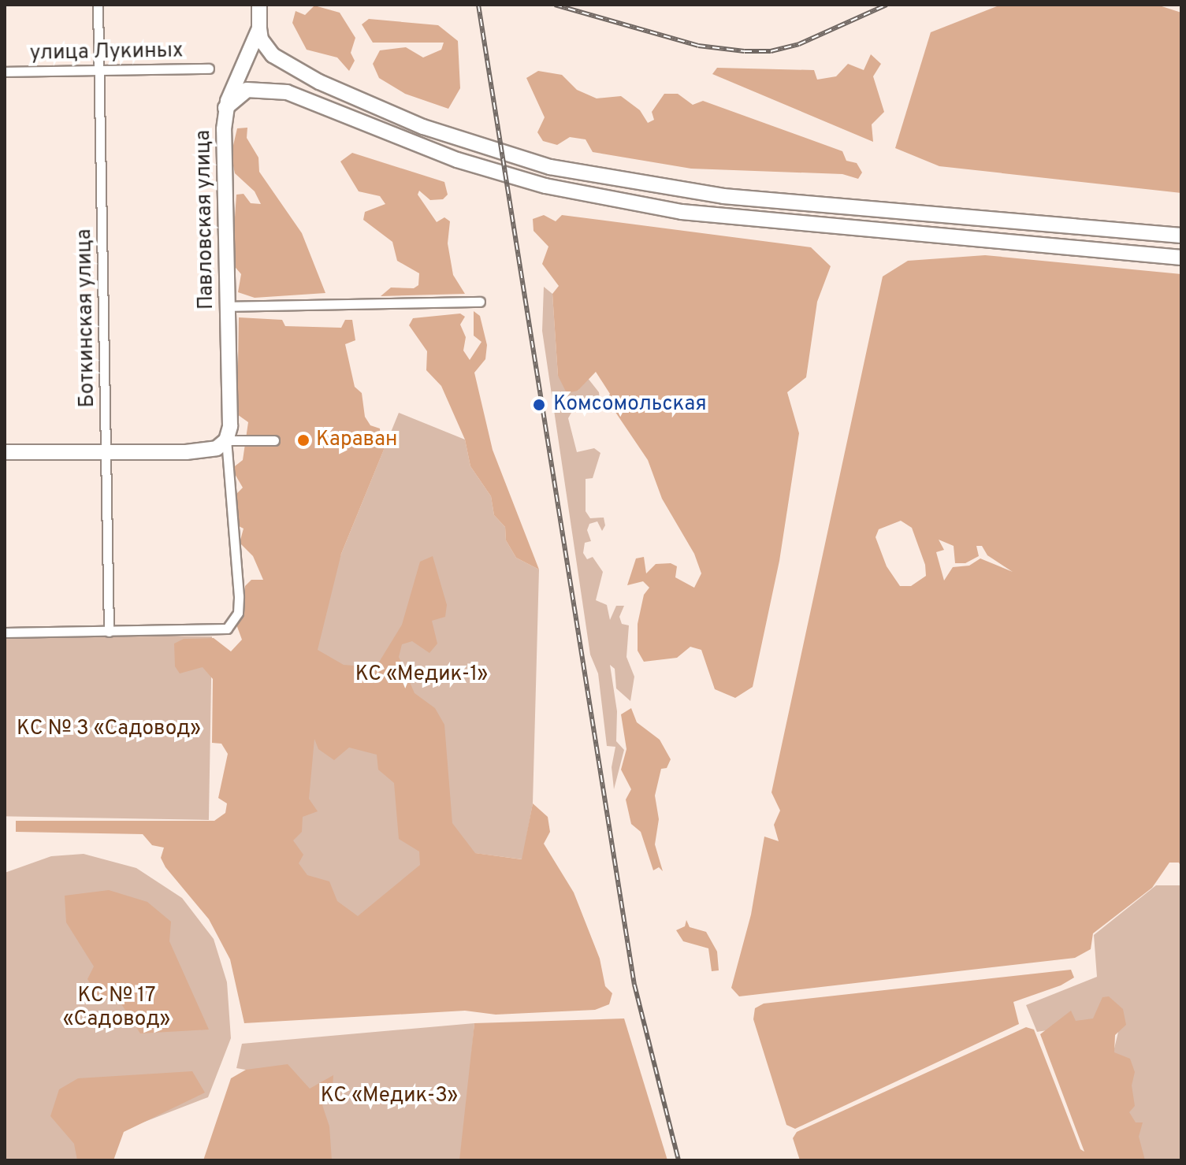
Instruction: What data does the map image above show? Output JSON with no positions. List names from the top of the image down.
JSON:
{
  "streets": {
    "main road": ["Павловская улица"],
    "street": ["улица Лукиных", "Боткинская улица"]
  },
  "crossings": [
    ["улица Лукиных", "Боткинская улица"],
    ["Павловская улица", "Боткинская улица"]
  ],
  "parks": [
    "КС «Медик-1»",
    "КС № 3 «Садовод»",
    "КС № 17 «Садовод»",
    "КС «Медик-3»"
  ],
  "places": ["Комсомольская", "Караван"]
}
